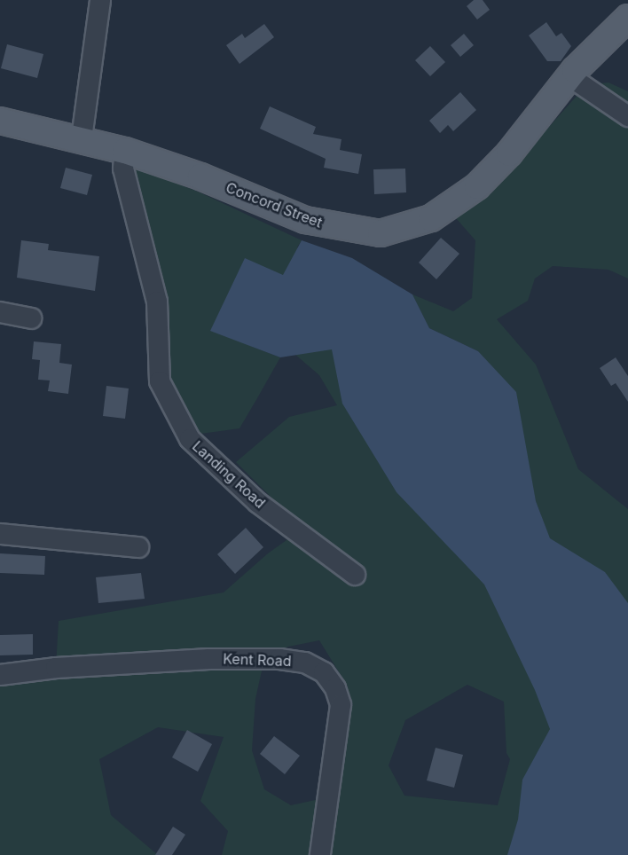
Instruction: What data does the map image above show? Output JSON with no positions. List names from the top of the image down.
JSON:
{
  "streets": {
    "main road": ["Concord Street"],
    "street": ["Landing Road", "Kent Road"]
  },
  "crossings": [
    ["Concord Street", "Landing Road"]
  ]
}
